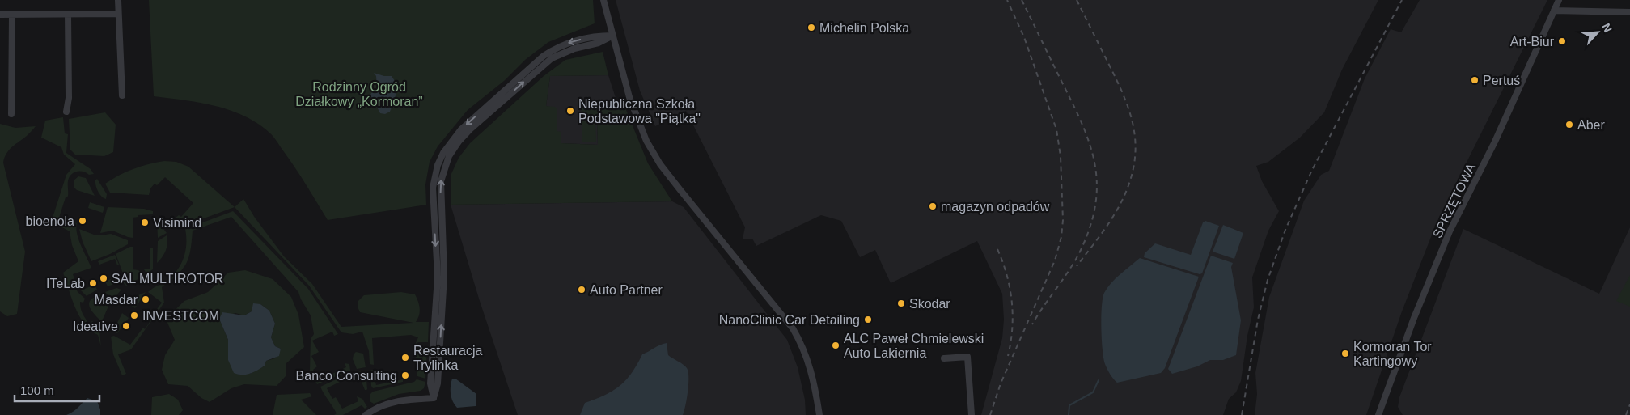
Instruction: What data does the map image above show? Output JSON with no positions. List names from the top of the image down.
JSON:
{
  "streets": {
    "street": ["SPRZĘTOWA"]
  },
  "parks": ["Rodzinny Ogród Działkowy „Kormoran”"],
  "places": [
    "Michelin Polska",
    "Art-Biur",
    "Pertuś",
    "Niepubliczna Szkoła Podstawowa \"Piątka\"",
    "Aber",
    "magazyn odpadów",
    "bioenola",
    "Visimind",
    "SAL MULTIROTOR",
    "ITeLab",
    "Auto Partner",
    "Masdar",
    "Skodar",
    "INVESTCOM",
    "NanoClinic Car Detailing",
    "Ideative",
    "ALC Paweł Chmielewski Auto Lakiernia",
    "Kormoran Tor Kartingowy",
    "Restauracja Trylinka",
    "Banco Consulting"
  ],
  "scale_bar": "100 m",
  "north": "top right"
}
